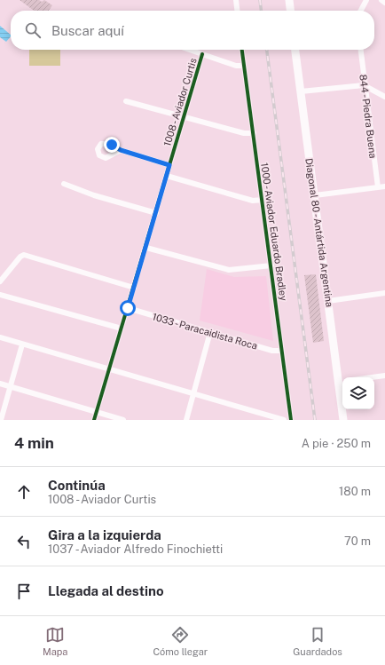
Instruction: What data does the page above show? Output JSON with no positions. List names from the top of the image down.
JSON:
{
  "streets": {
    "main road": ["Diagonal 80 - Antártida Argentina"],
    "street": [
      "1008 - Aviador Curtis",
      "844 - Piedra Buena",
      "1000 - Aviador Eduardo Bradley",
      "1033 - Paracaidista Roca"
    ]
  },
  "crossings": [
    ["1008 - Aviador Curtis", "1033 - Paracaidista Roca"],
    ["1000 - Aviador Eduardo Bradley", "1033 - Paracaidista Roca"]
  ],
  "page": {
    "search": "Buscar aquí",
    "heading": ["4 min", "A pie · 250 m"],
    "list": [
      ["Continúa", "1008 - Aviador Curtis", "180 m"],
      ["Gira a la izquierda", "1037 - Aviador Alfredo Finochietti", "70 m"],
      "Llegada al destino"
    ],
    "nav": ["Mapa", "Cómo llegar", "Guardados"]
  }
}
